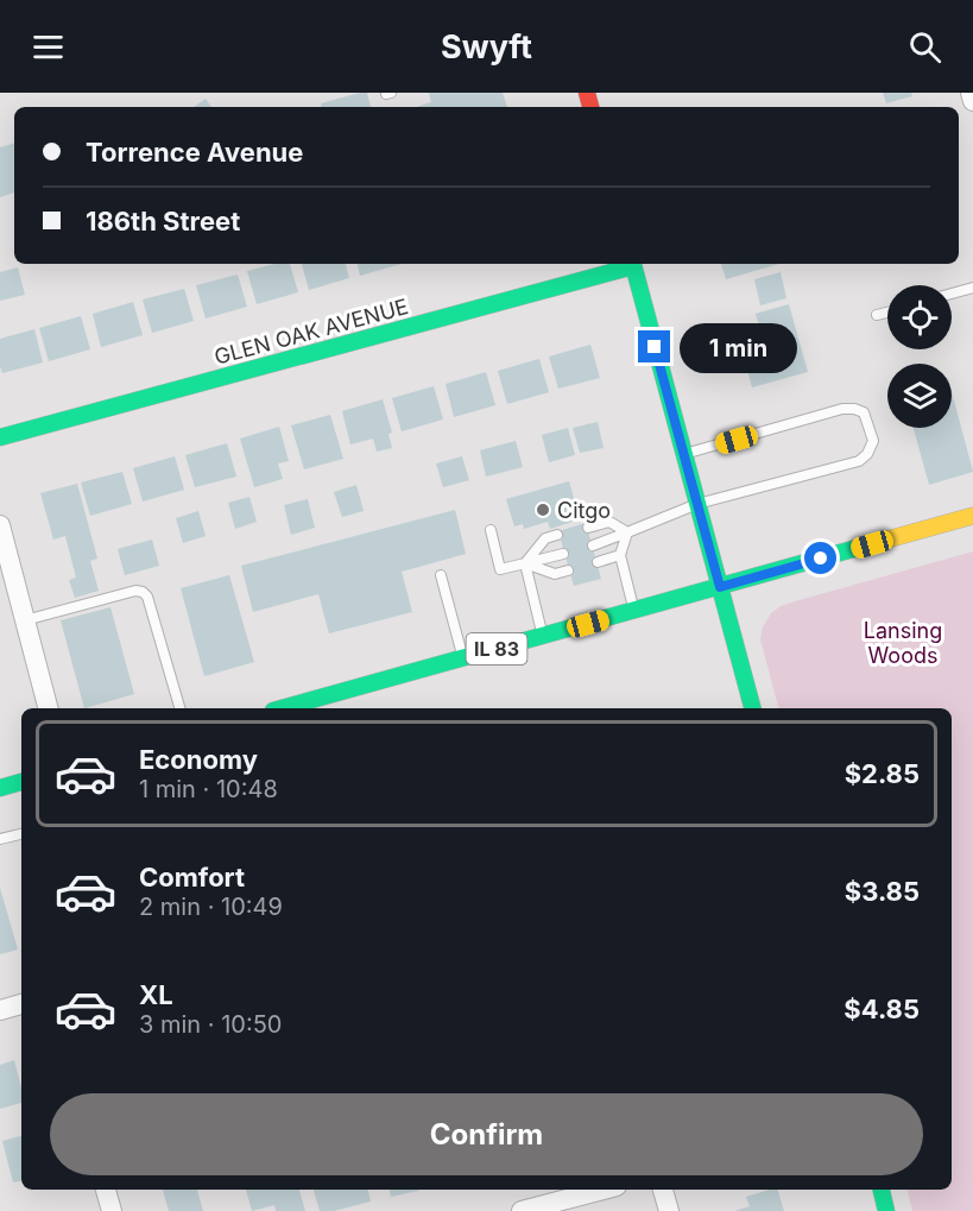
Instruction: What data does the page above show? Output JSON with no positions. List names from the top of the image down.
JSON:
{
  "streets": {
    "street": ["GLEN OAK AVENUE", "IL 83"]
  },
  "parks": ["Lansing Woods"],
  "places": ["Citgo"],
  "page": {
    "header": "Swyft",
    "banner": ["Torrence Avenue", "186th Street"],
    "bubble": "1 min",
    "list": [
      {
        "name": "Economy",
        "note": "1 min · 10:48",
        "value": "$2.85"
      },
      {
        "name": "Comfort",
        "note": "2 min · 10:49",
        "value": "$3.85"
      },
      {
        "name": "XL",
        "note": "3 min · 10:50",
        "value": "$4.85"
      }
    ],
    "buttons": "Confirm"
  }
}
